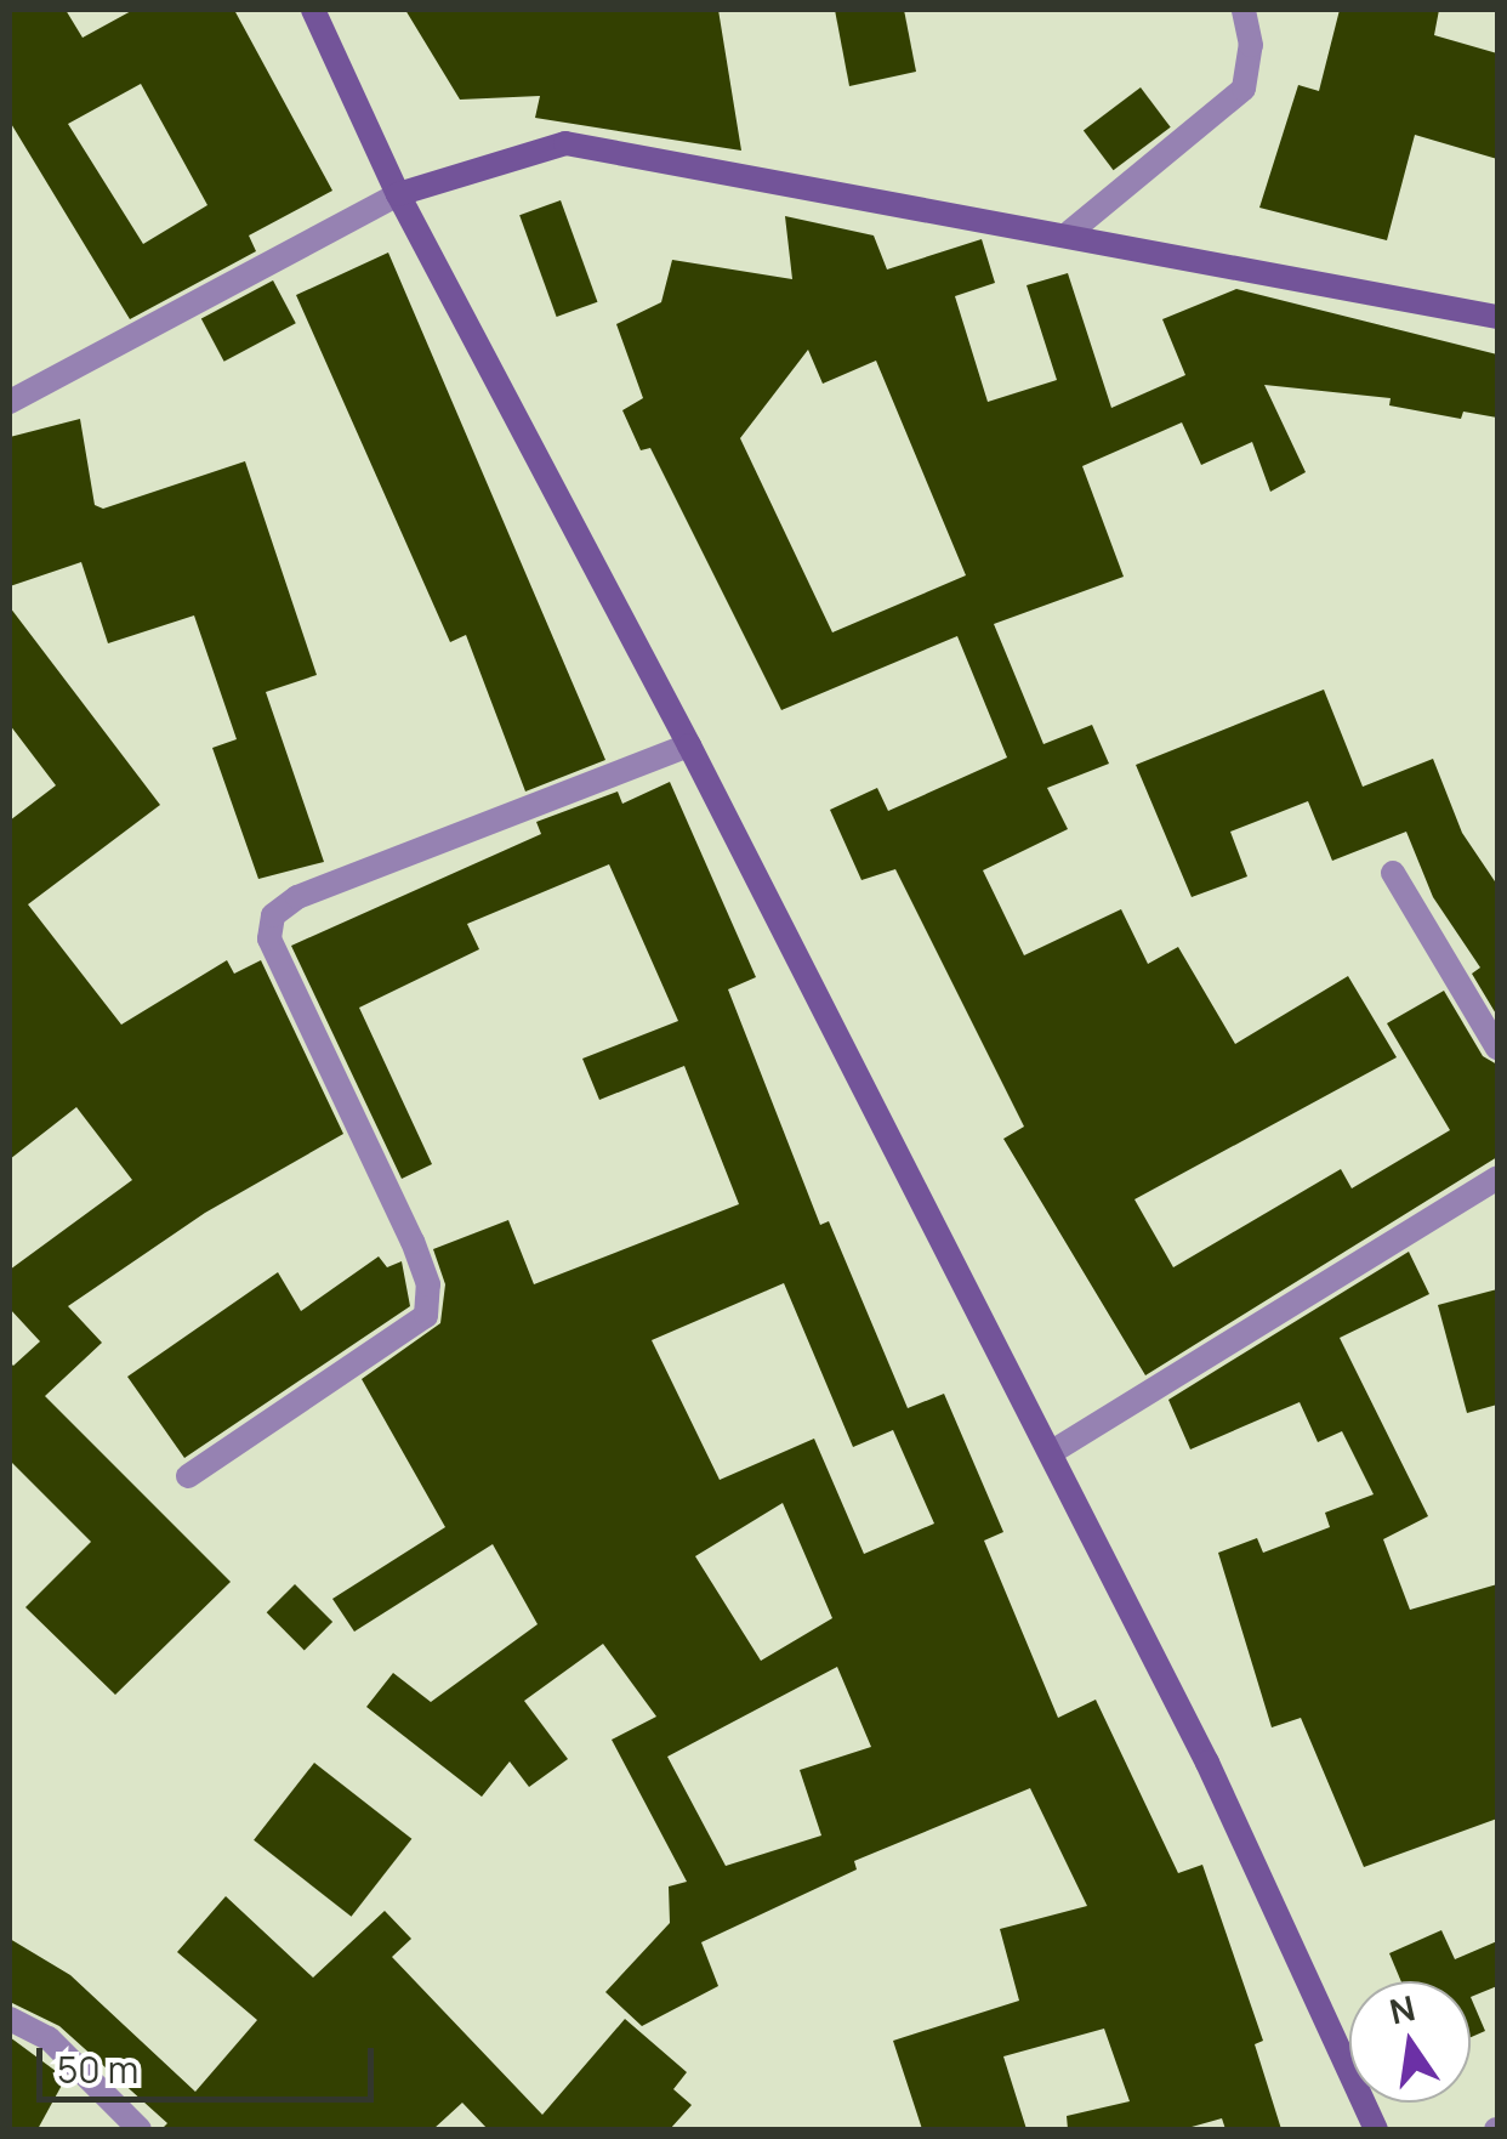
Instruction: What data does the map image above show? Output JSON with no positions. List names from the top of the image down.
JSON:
{
  "scale_bar": "50 m",
  "north": "top"
}
